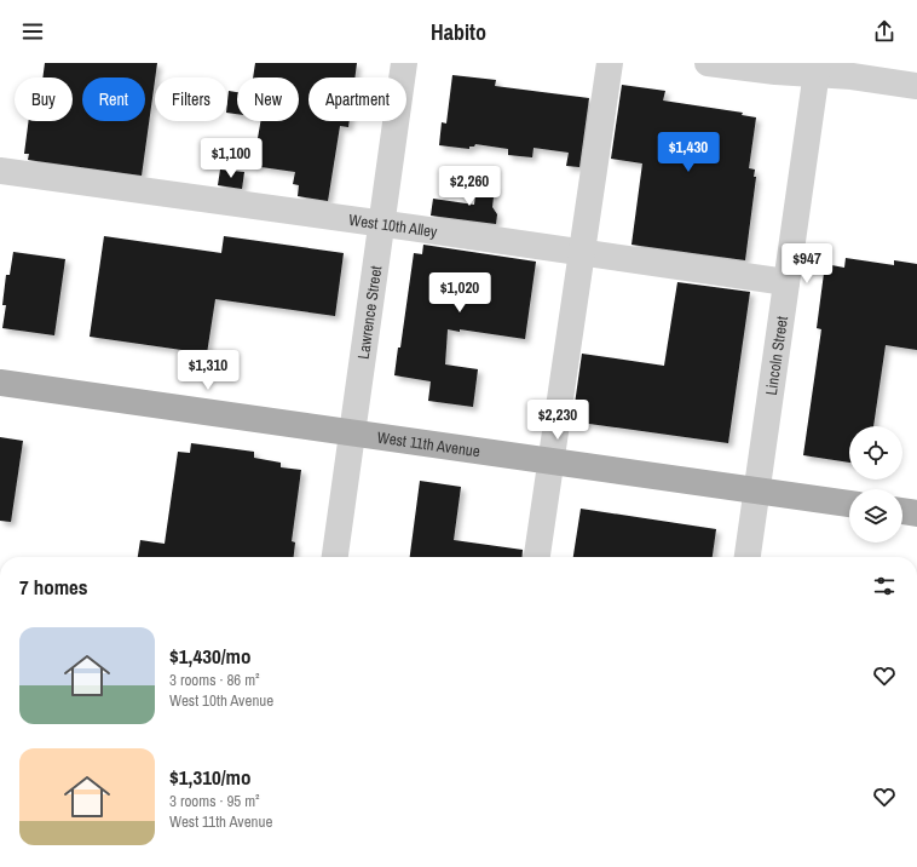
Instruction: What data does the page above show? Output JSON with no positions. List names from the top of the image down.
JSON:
{
  "streets": {
    "main road": ["West 11th Avenue"],
    "street": ["West 10th Alley", "Lawrence Street", "Lincoln Street"]
  },
  "crossings": [
    ["West 10th Alley", "Lawrence Street"],
    ["West 10th Alley", "Lincoln Street"],
    ["Lawrence Street", "West 11th Avenue"],
    ["Lincoln Street", "West 11th Avenue"]
  ],
  "page": {
    "header": "Habito",
    "chip": [
      "Buy",
      "Rent",
      "Filters",
      "New",
      "Apartment"
    ],
    "price": [
      "$1,430",
      "$1,100",
      "$2,260",
      "$947",
      "$1,020",
      "$1,310",
      "$2,230"
    ],
    "heading": "7 homes",
    "list": [
      {
        "name": "$1,430/mo",
        "note": "3 rooms · 86 m² · West 10th Avenue"
      },
      {
        "name": "$1,310/mo",
        "note": "3 rooms · 95 m² · West 11th Avenue"
      }
    ]
  }
}
